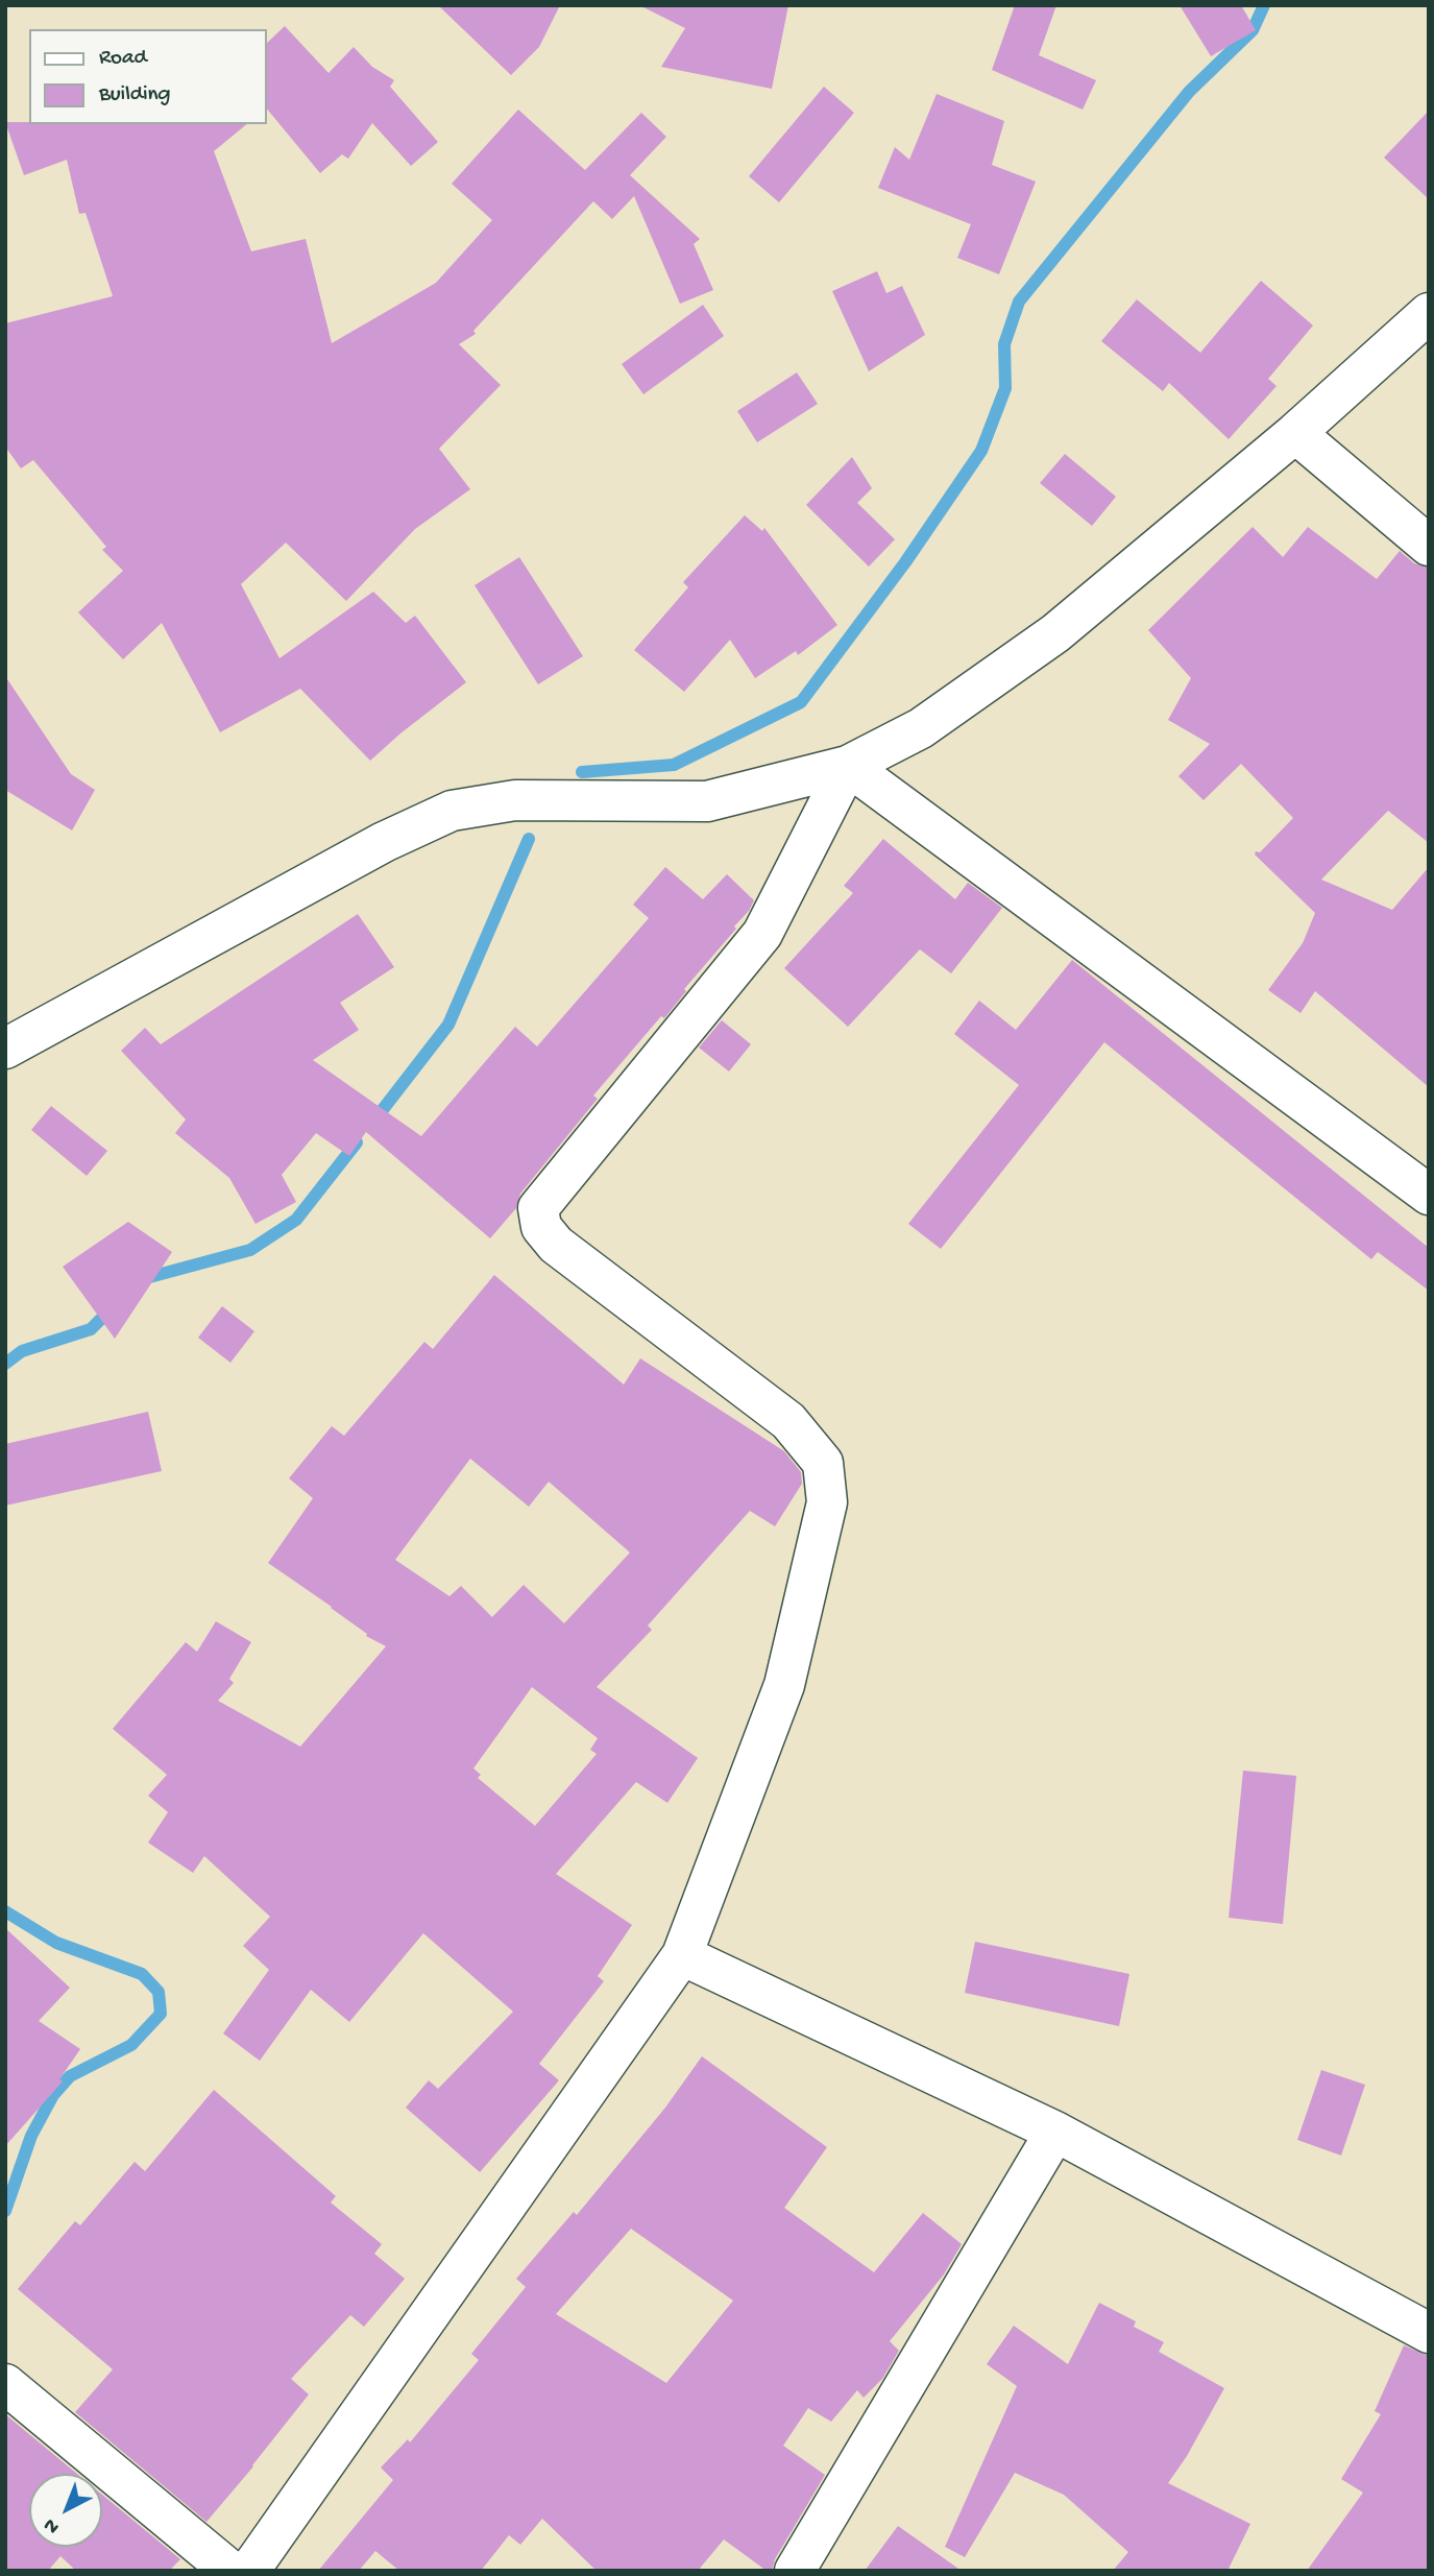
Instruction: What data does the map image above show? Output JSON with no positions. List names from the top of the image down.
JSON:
{
  "legend": ["Road", "Building"],
  "north": "bottom left"
}
